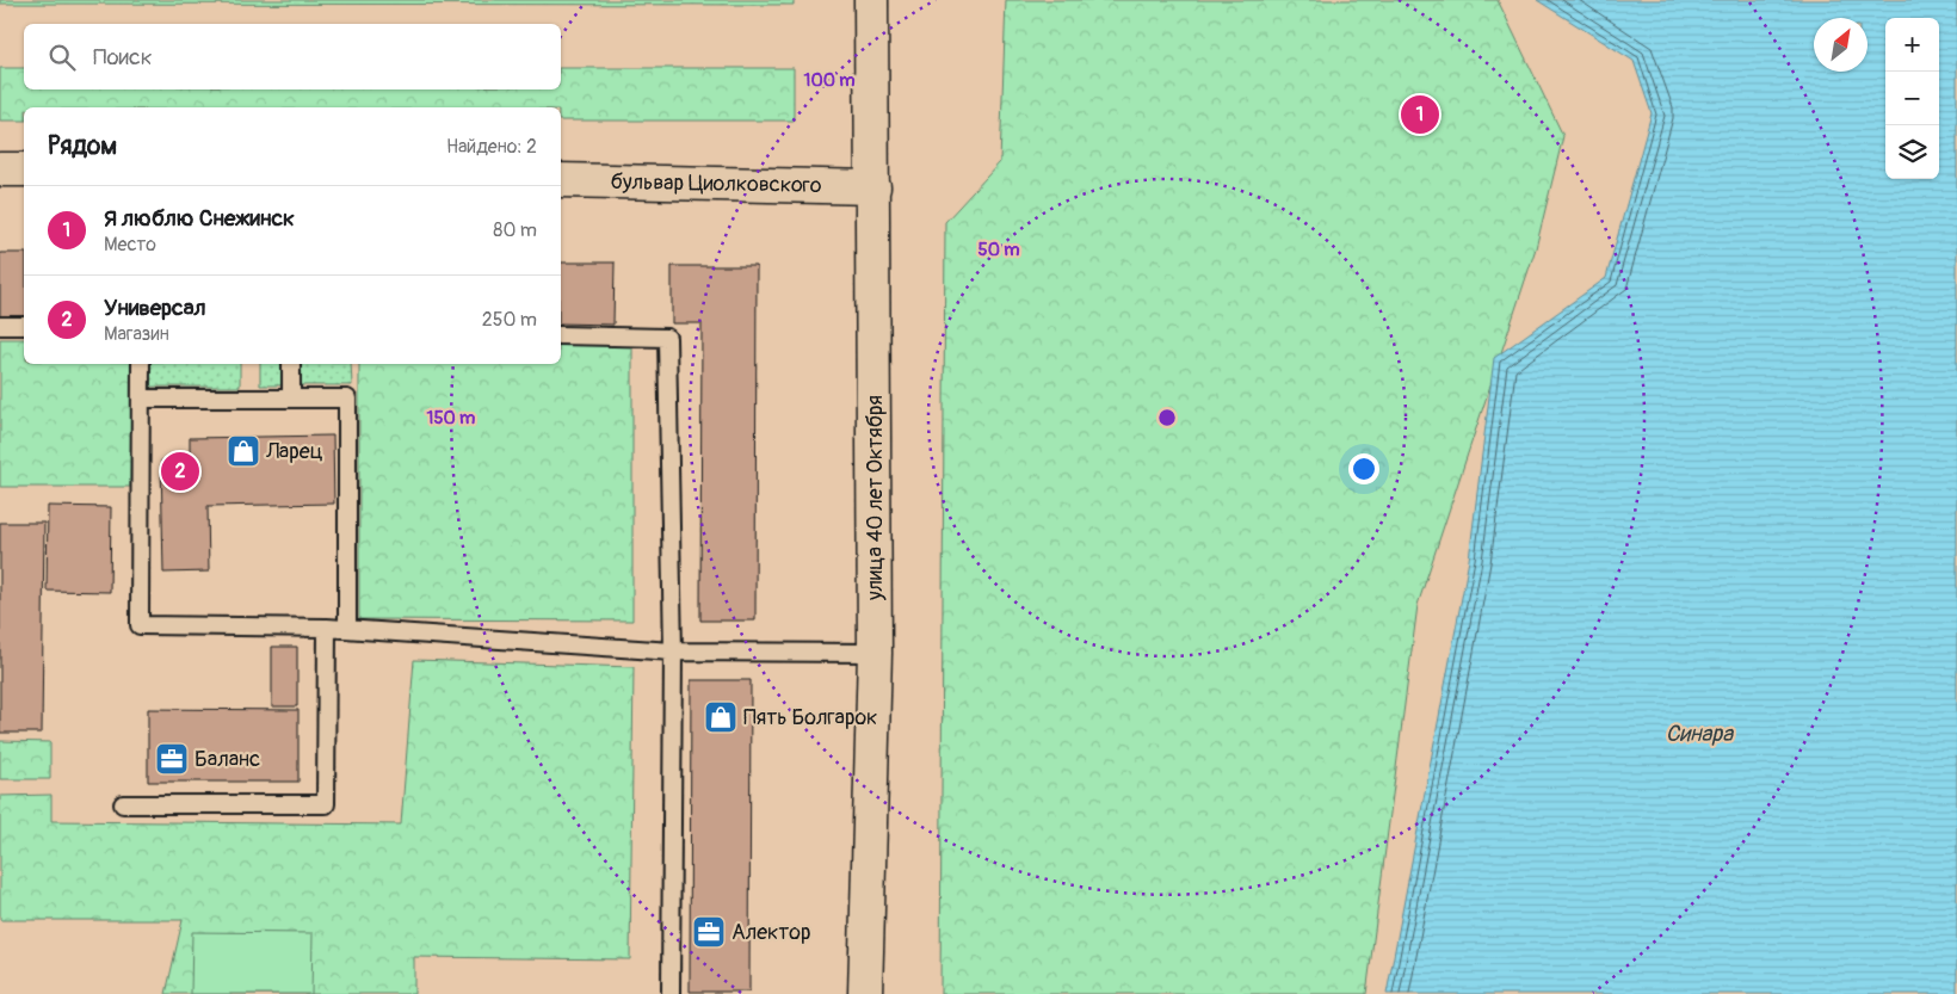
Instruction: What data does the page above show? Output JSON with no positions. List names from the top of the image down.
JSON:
{
  "streets": {
    "street": ["бульвар Циолковского", "улица 40 лет Октября"]
  },
  "crossings": [
    ["бульвар Циолковского", "улица 40 лет Октября"]
  ],
  "water": ["Синара"],
  "places": {
    "shop": ["Ларец", "Пять Болгарок"],
    "office": ["Баланс", "Алектор"]
  },
  "north": "top right",
  "page": {
    "map_buttons": ["+", "−"],
    "search": "Поиск",
    "pins": ["1", "2"],
    "heading": ["Рядом", "Найдено: 2"],
    "list": [
      {
        "mark": "1",
        "name": "Я люблю Снежинск",
        "note": "Место",
        "value": "80 m"
      },
      {
        "mark": "2",
        "name": "Универсал",
        "note": "Магазин",
        "value": "250 m"
      }
    ]
  },
  "rings": ["100 m", "50 m", "150 m"]
}
